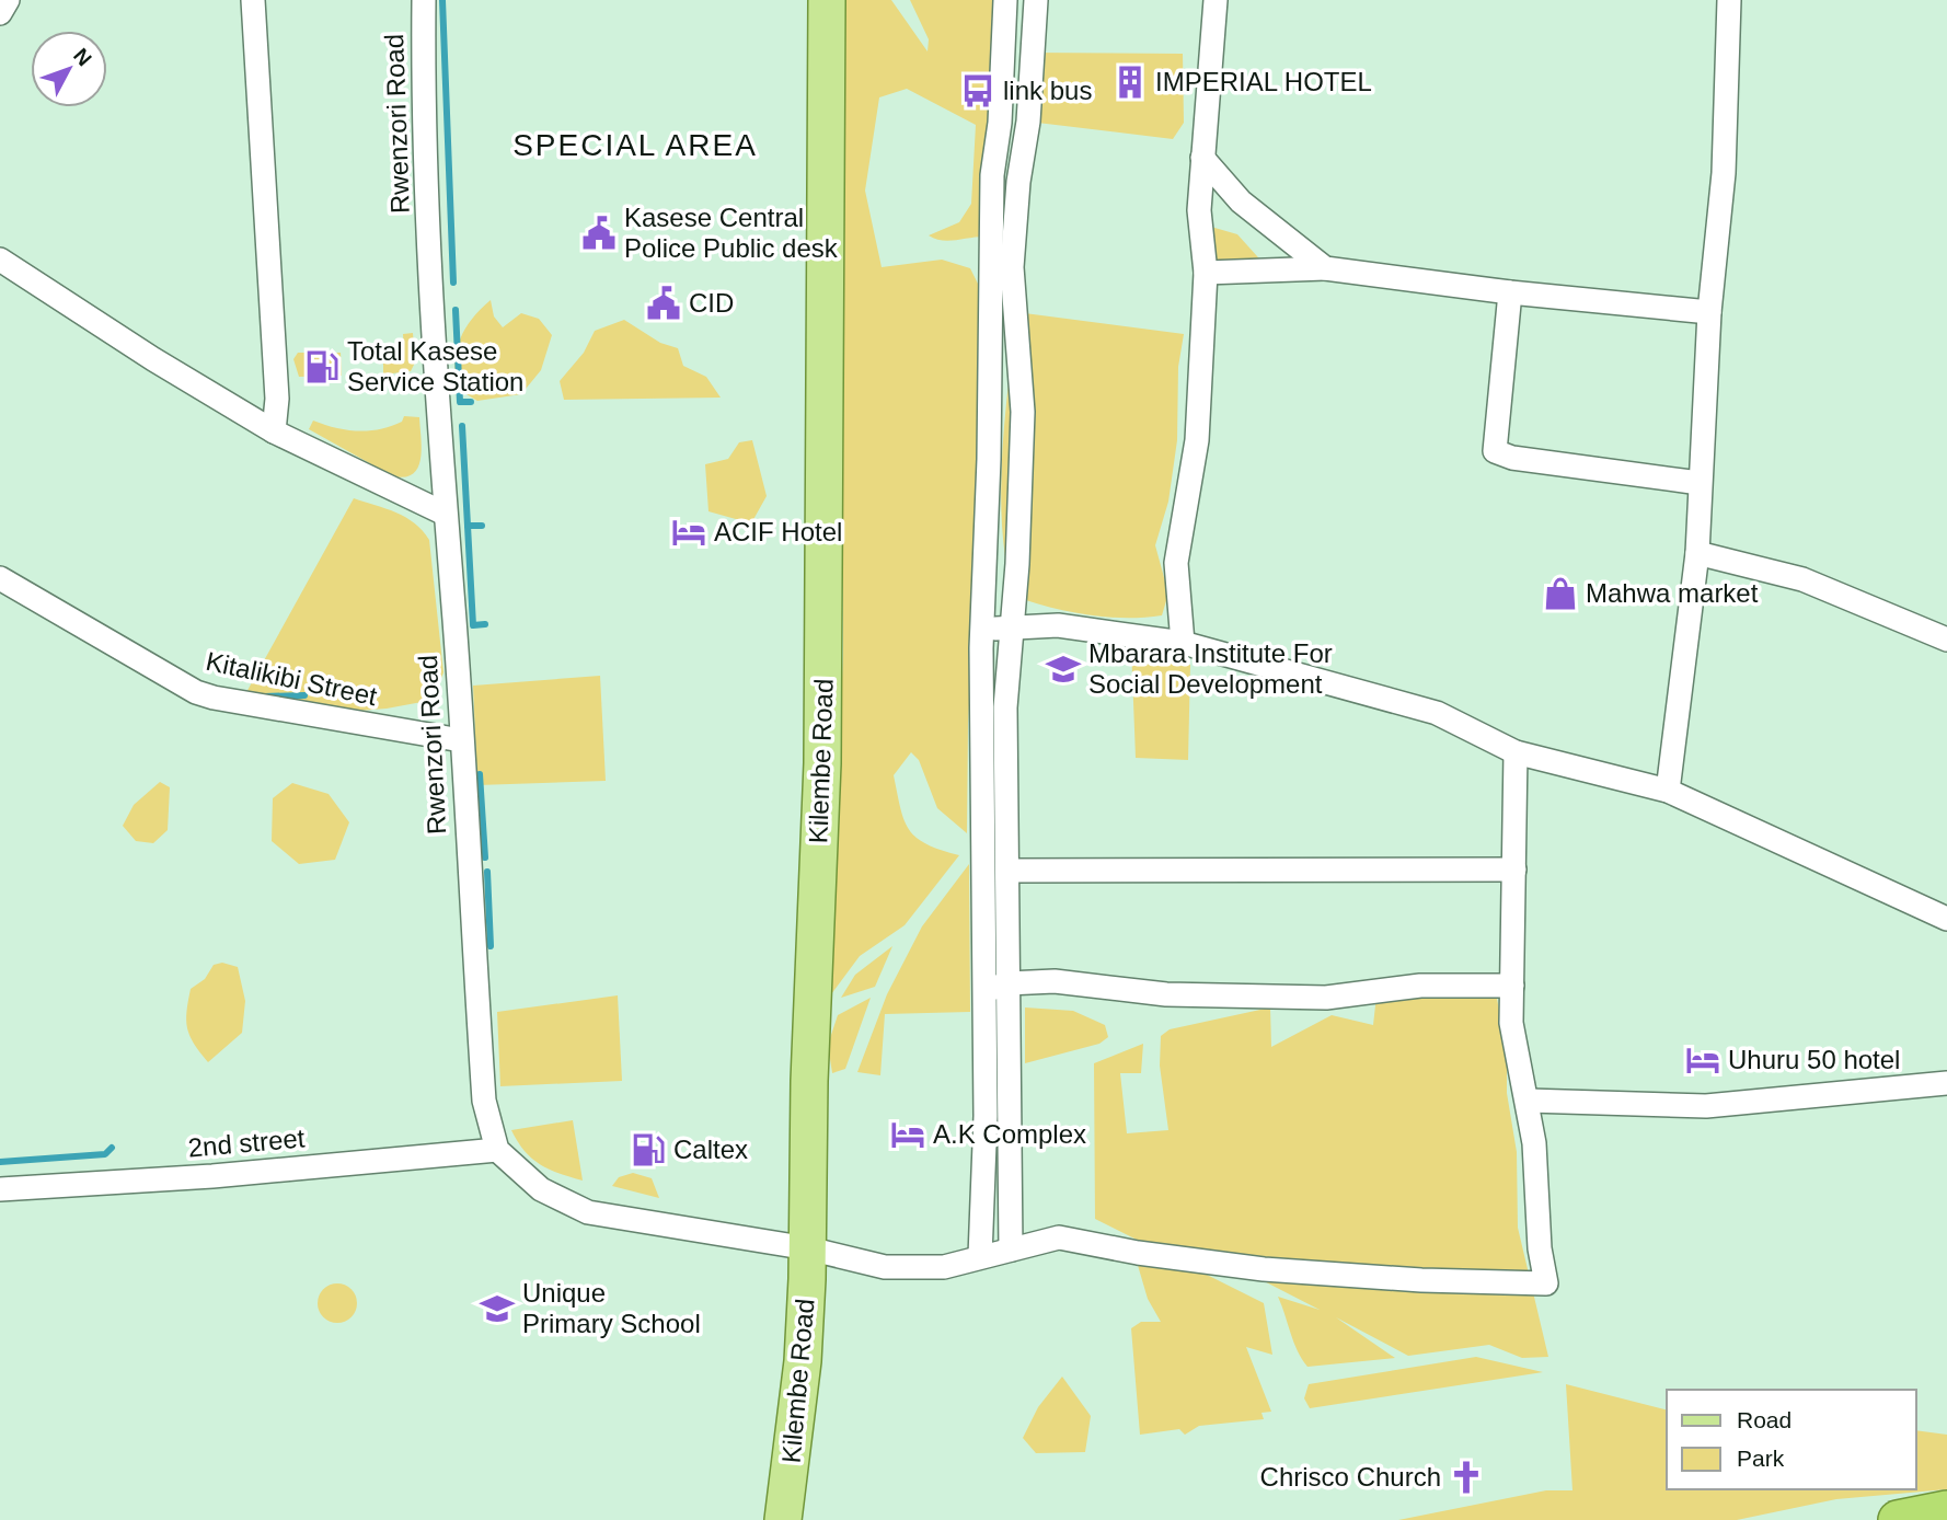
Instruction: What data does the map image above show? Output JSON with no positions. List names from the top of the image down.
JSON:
{
  "streets": {
    "main road": ["Kilembe Road"],
    "street": ["Rwenzori Road", "Kitalikibi Street", "2nd street"]
  },
  "crossings": [
    ["Rwenzori Road", "Kitalikibi Street"],
    ["Rwenzori Road", "2nd street"]
  ],
  "districts": ["SPECIAL AREA"],
  "places": {
    "building": ["IMPERIAL HOTEL"],
    "bus stop": ["link bus"],
    "public building": ["Kasese Central Police Public desk", "CID"],
    "fuel station": ["Total Kasese Service Station", "Caltex"],
    "hotel": ["ACIF Hotel", "Uhuru 50 hotel", "A.K Complex"],
    "shop": ["Mahwa market"],
    "school or university": ["Mbarara Institute For Social Development", "Unique Primary School"],
    "church": ["Chrisco Church"]
  },
  "legend": ["Road", "Park"],
  "north": "top right"
}
